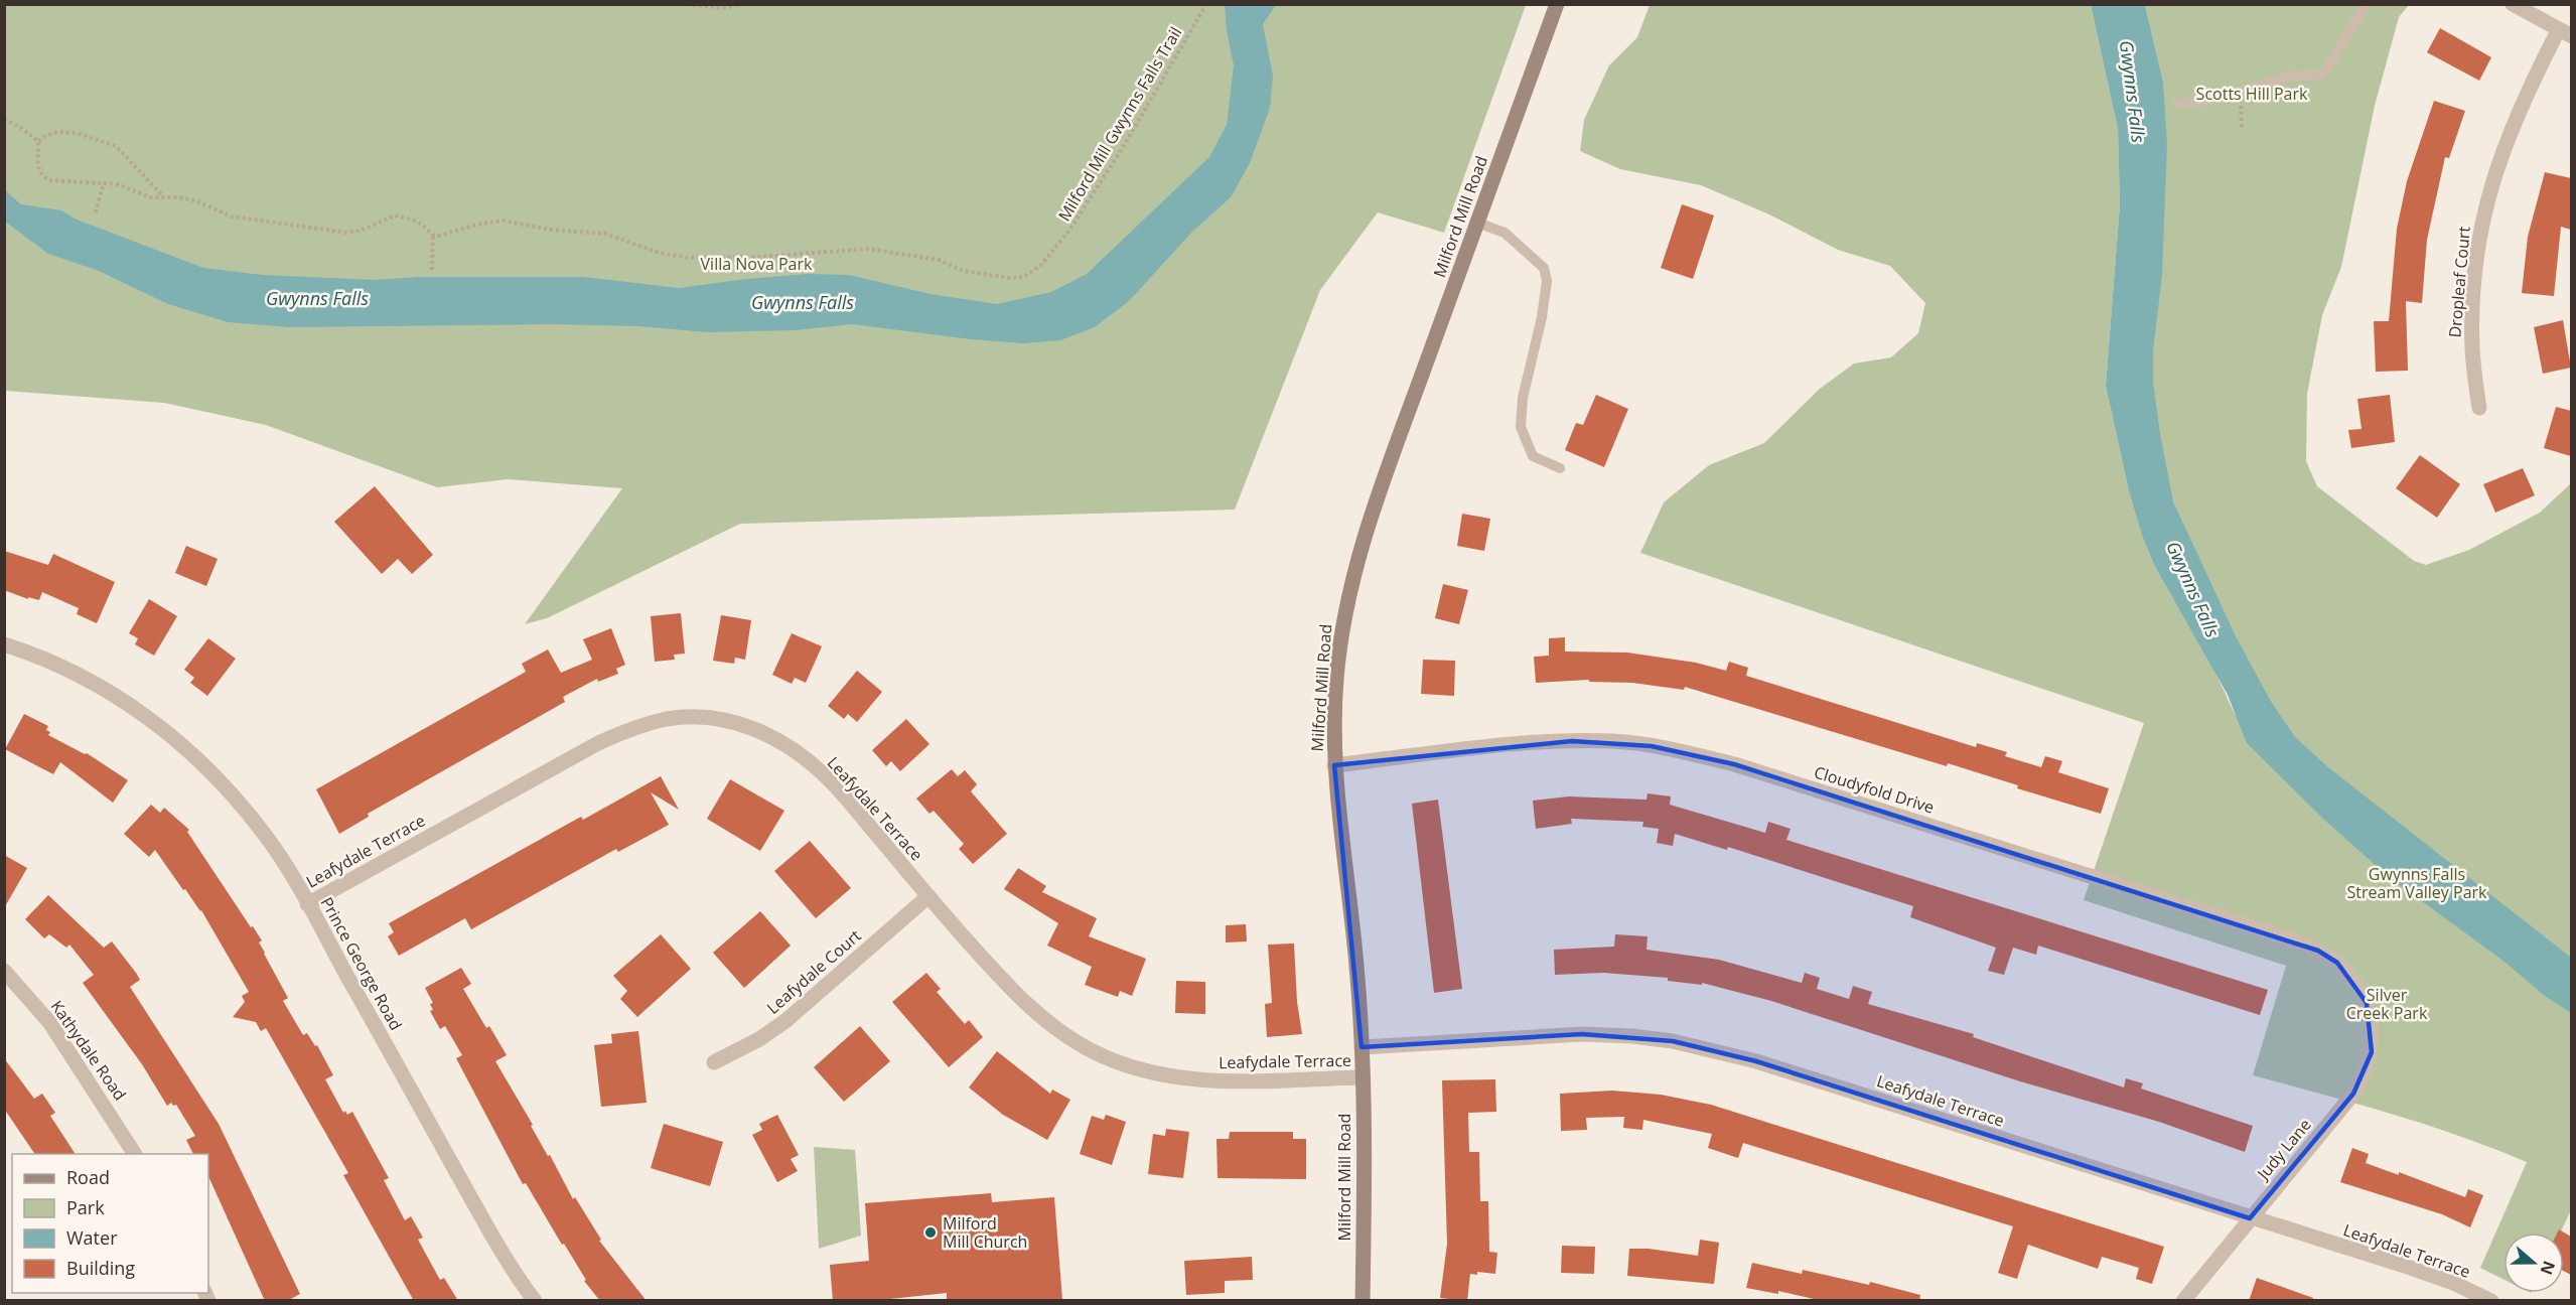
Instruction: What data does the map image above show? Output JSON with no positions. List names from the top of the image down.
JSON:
{
  "streets": {
    "main road": ["Milford Mill Road"],
    "street": [
      "Dropleaf Court",
      "Cloudyfold Drive",
      "Leafydale Terrace",
      "Prince George Road",
      "Leafydale Court",
      "Kathydale Road",
      "Judy Lane"
    ],
    "path": ["Milford Mill Gwynns Falls Trail"]
  },
  "crossings": [
    ["Milford Mill Road", "Cloudyfold Drive"],
    ["Milford Mill Road", "Leafydale Terrace"],
    ["Cloudyfold Drive", "Judy Lane"],
    ["Leafydale Terrace", "Prince George Road"],
    ["Leafydale Terrace", "Leafydale Court"],
    ["Leafydale Terrace", "Judy Lane"]
  ],
  "water": ["Gwynns Falls"],
  "parks": [
    "Scotts Hill Park",
    "Villa Nova Park",
    "Gwynns Falls Stream Valley Park",
    "Silver Creek Park"
  ],
  "places": ["Milford Mill Church"],
  "legend": [
    "Road",
    "Park",
    "Water",
    "Building"
  ],
  "north": "right"
}
